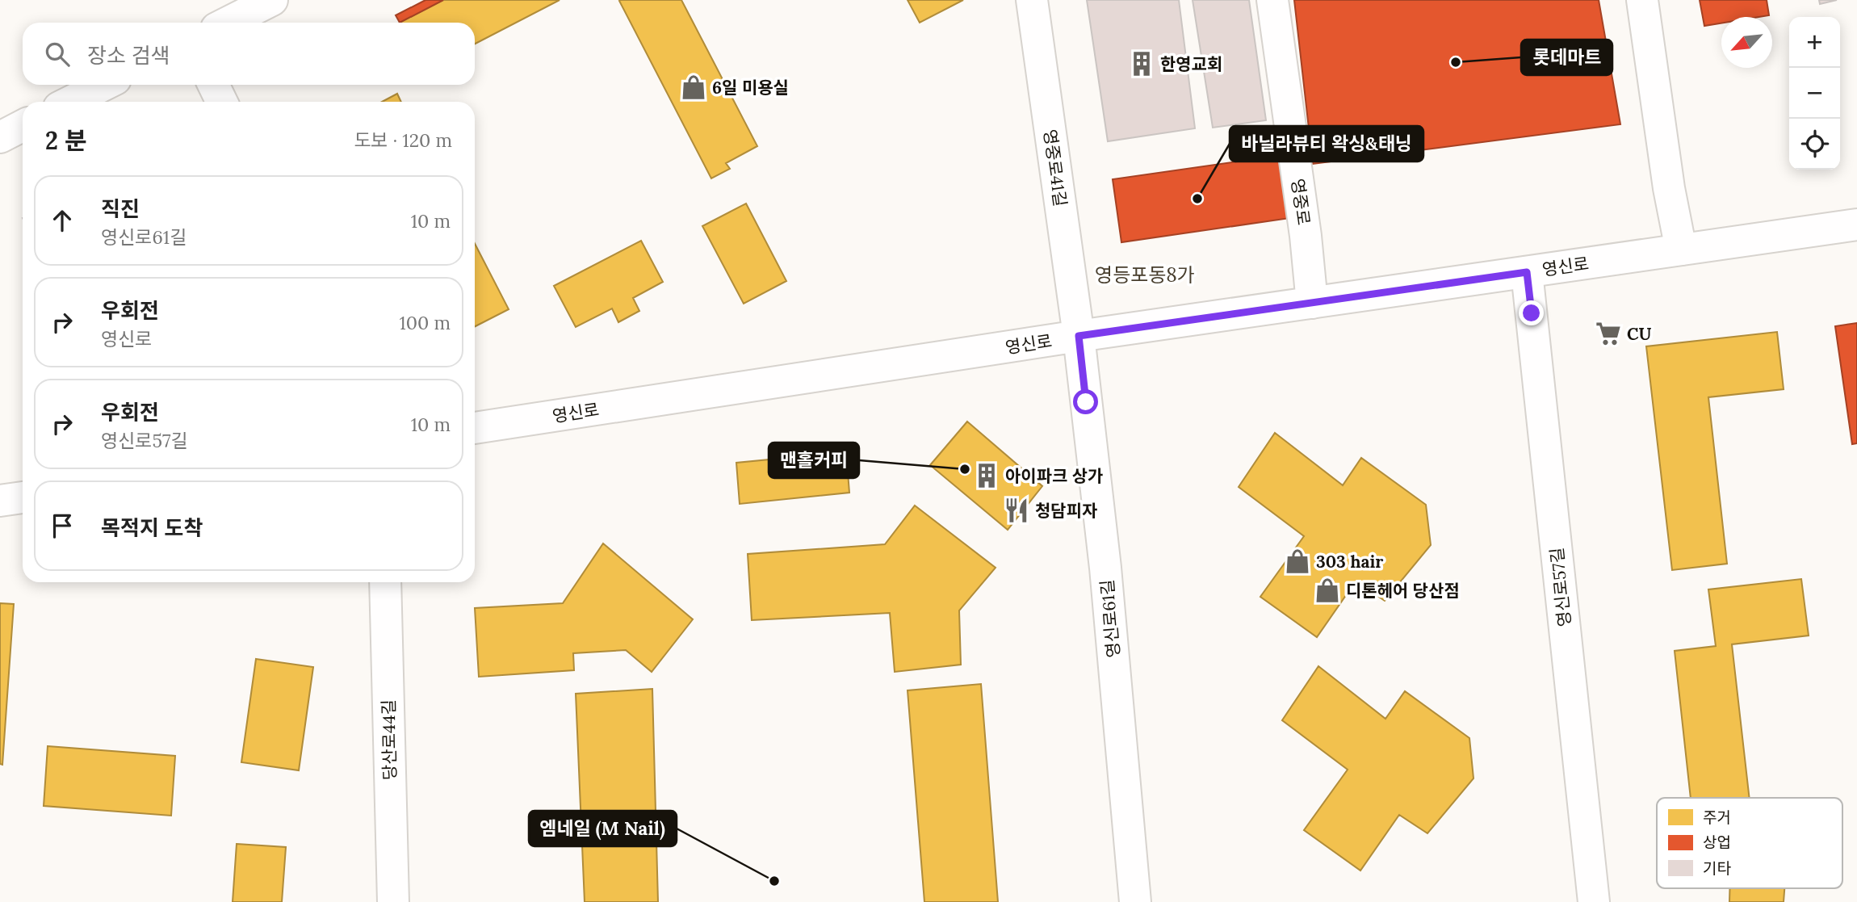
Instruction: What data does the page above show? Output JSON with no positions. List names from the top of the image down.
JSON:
{
  "streets": {
    "street": [
      "영중로41길",
      "영중로",
      "영신로",
      "영신로57길",
      "영신로61길",
      "당산로44길"
    ]
  },
  "crossings": [
    ["영중로41길", "영신로"],
    ["영중로41길", "영신로61길"],
    ["영중로", "영신로"],
    ["영신로", "영신로57길"],
    ["영신로", "영신로61길"]
  ],
  "districts": ["영등포동8가"],
  "places": {
    "other": [
      "롯데마트",
      "바닐라뷰티 왁싱&태닝",
      "맨홀커피",
      "엠네일 (M Nail)"
    ],
    "building": ["한영교회", "아이파크 상가"],
    "shop": ["6일 미용실", "303 hair", "디톤헤어 당산점"],
    "supermarket": ["CU"],
    "restaurant": ["청담피자"]
  },
  "legend": ["주거", "상업", "기타"],
  "north": "bottom left",
  "page": {
    "map_buttons": ["+", "−"],
    "search": "장소 검색",
    "heading": ["2 분", "도보 · 120 m"],
    "list": [
      ["직진", "영신로61길", "10 m"],
      ["우회전", "영신로", "100 m"],
      ["우회전", "영신로57길", "10 m"],
      "목적지 도착"
    ]
  }
}
